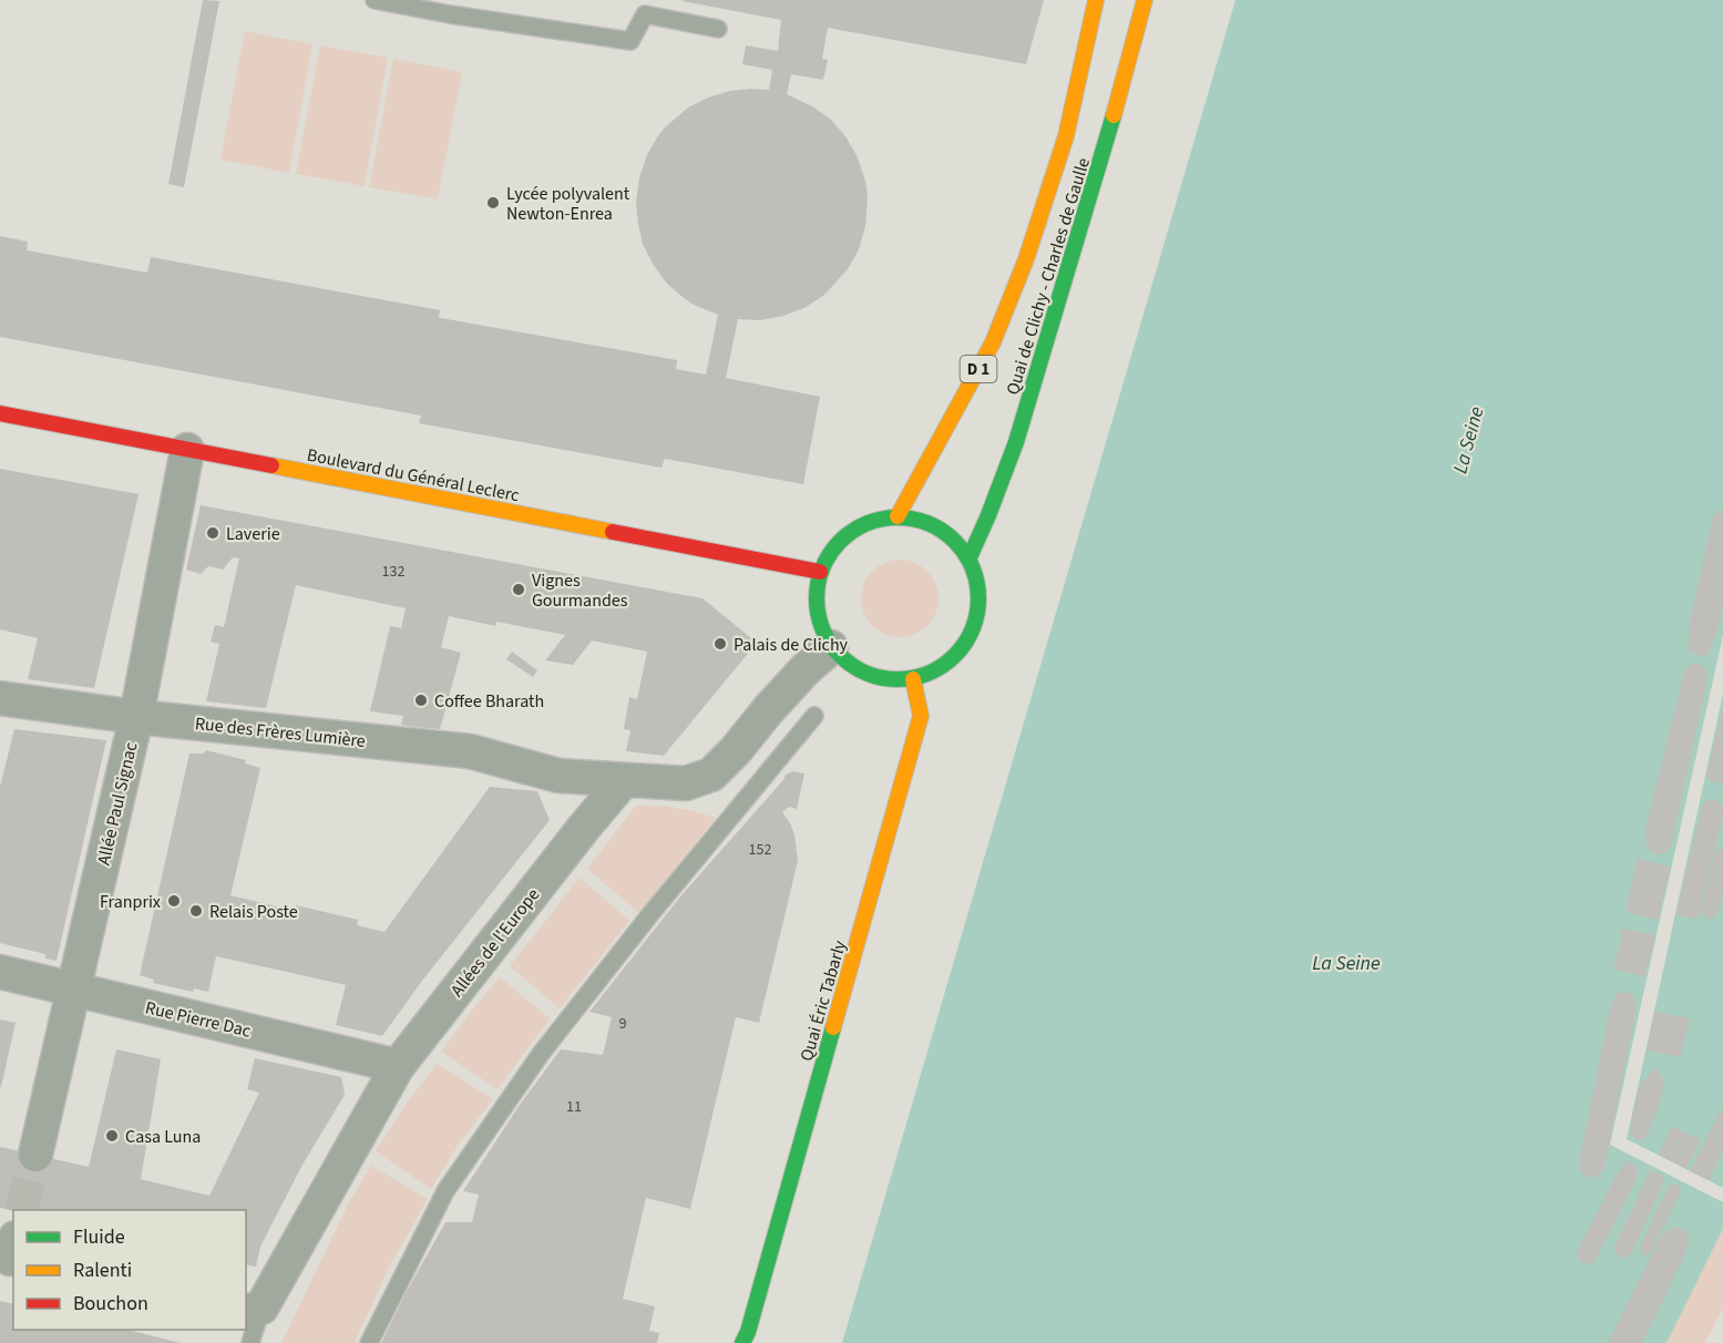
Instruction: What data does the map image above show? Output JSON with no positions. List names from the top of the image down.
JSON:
{
  "streets": {
    "main road": [
      "Quai de Clichy - Charles de Gaulle",
      "D 1",
      "Boulevard du Général Leclerc",
      "Quai Éric Tabarly"
    ],
    "street": [
      "Rue des Frères Lumière",
      "Allée Paul Signac",
      "Allées de l'Europe",
      "Rue Pierre Dac"
    ]
  },
  "crossings": [
    ["Quai de Clichy - Charles de Gaulle", "Boulevard du Général Leclerc"],
    ["Quai de Clichy - Charles de Gaulle", "Quai Éric Tabarly"],
    ["Boulevard du Général Leclerc", "Allée Paul Signac"],
    ["Boulevard du Général Leclerc", "Quai Éric Tabarly"],
    ["Rue des Frères Lumière", "Allée Paul Signac"],
    ["Rue des Frères Lumière", "Allées de l'Europe"],
    ["Allée Paul Signac", "Rue Pierre Dac"],
    ["Allées de l'Europe", "Rue Pierre Dac"]
  ],
  "water": ["La Seine"],
  "places": [
    "Lycée polyvalent Newton-Enrea",
    "Laverie",
    "Vignes Gourmandes",
    "Palais de Clichy",
    "Coffee Bharath",
    "Franprix",
    "Relais Poste",
    "Casa Luna"
  ],
  "house_numbers": [
    "132",
    "152",
    "9",
    "11"
  ],
  "legend": ["Fluide", "Ralenti", "Bouchon"]
}
